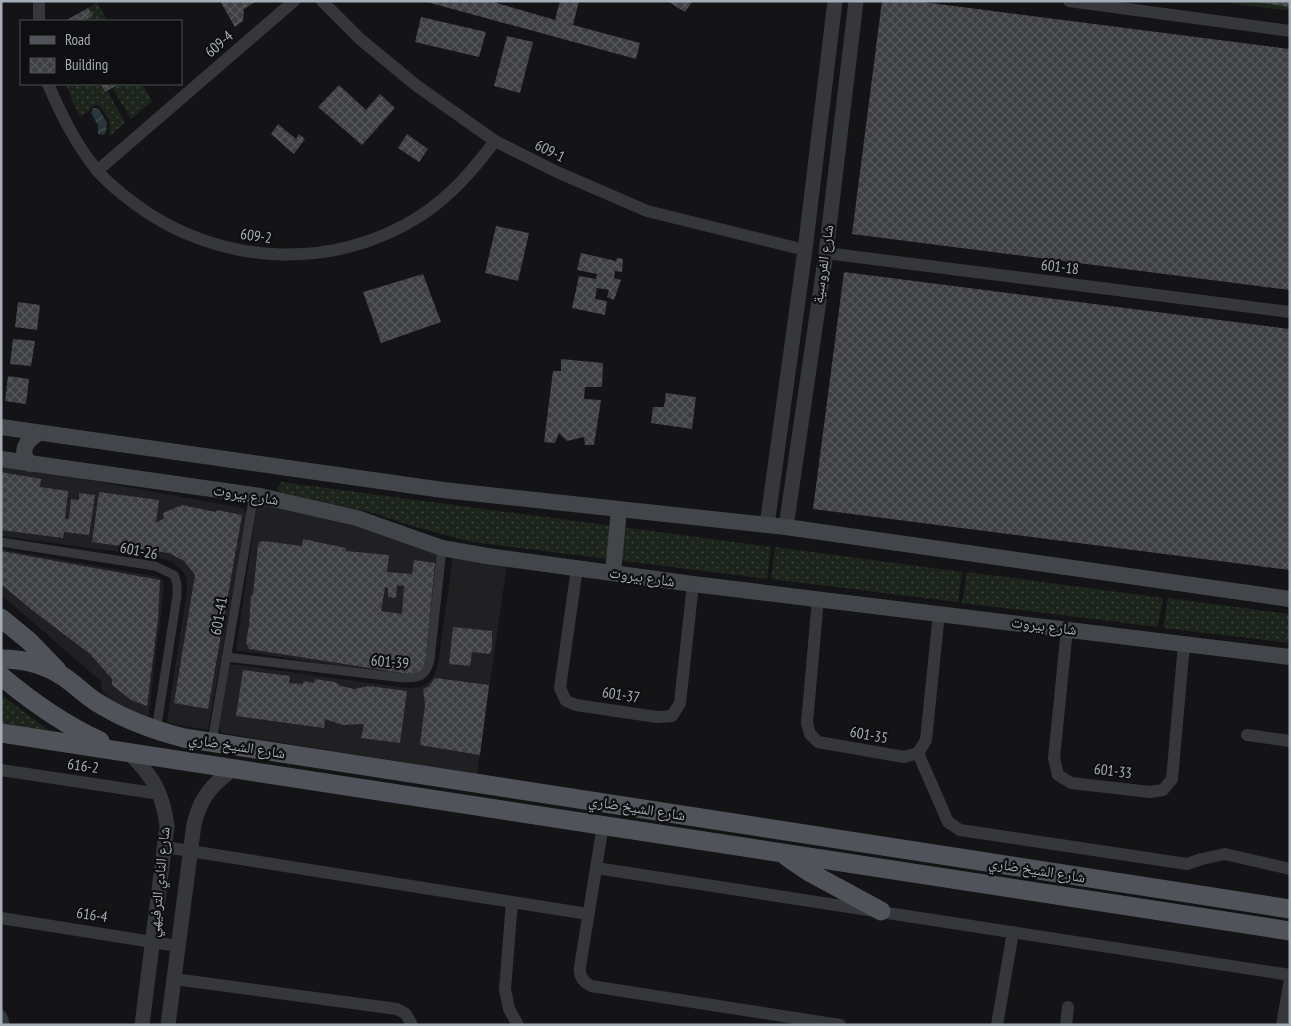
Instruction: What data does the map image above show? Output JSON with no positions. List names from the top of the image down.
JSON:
{
  "streets": {
    "main road": ["شارع بيروت", "شارع الشيخ ضاري"],
    "street": [
      "609-4",
      "609-1",
      "609-2",
      "شارع الفروسية",
      "601-18",
      "601-26",
      "601-41",
      "601-39",
      "601-37",
      "601-35",
      "616-2",
      "601-33",
      "شارع النادي الترفيهي",
      "616-4"
    ]
  },
  "crossings": [
    ["609-4", "609-2"],
    ["609-1", "609-2"],
    ["609-1", "شارع الفروسية"],
    ["شارع الفروسية", "601-18"],
    ["شارع بيروت", "601-41"],
    ["شارع بيروت", "601-39"],
    ["شارع بيروت", "601-37"],
    ["شارع بيروت", "601-35"],
    ["شارع بيروت", "601-33"],
    ["601-26", "شارع الشيخ ضاري"],
    ["601-41", "601-39"],
    ["601-41", "شارع الشيخ ضاري"],
    ["شارع الشيخ ضاري", "شارع النادي الترفيهي"],
    ["616-2", "شارع النادي الترفيهي"],
    ["شارع النادي الترفيهي", "616-4"]
  ],
  "legend": ["Road", "Building"]
}
